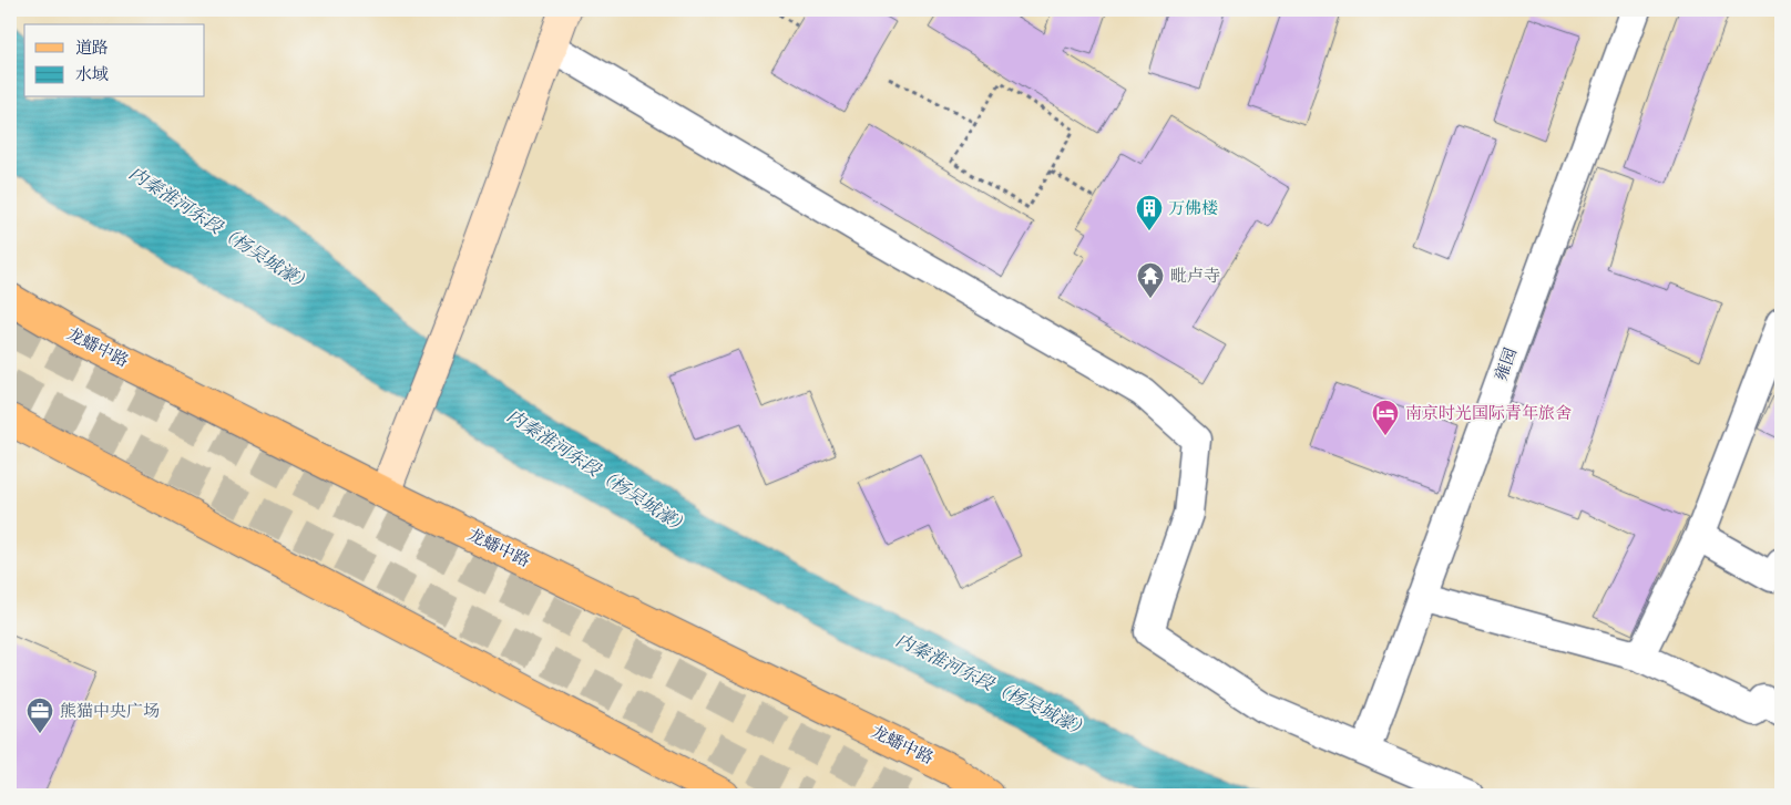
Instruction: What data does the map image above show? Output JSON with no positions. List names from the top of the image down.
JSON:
{
  "streets": {
    "main road": ["龙蟠中路"],
    "street": ["雍园"]
  },
  "water": ["内秦淮河东段（杨吴城濠）"],
  "places": {
    "building": ["万佛楼"],
    "temple": ["毗卢寺"],
    "hotel": ["南京时光国际青年旅舍"],
    "office": ["熊猫中央广场"]
  },
  "legend": ["道路", "水域"]
}
